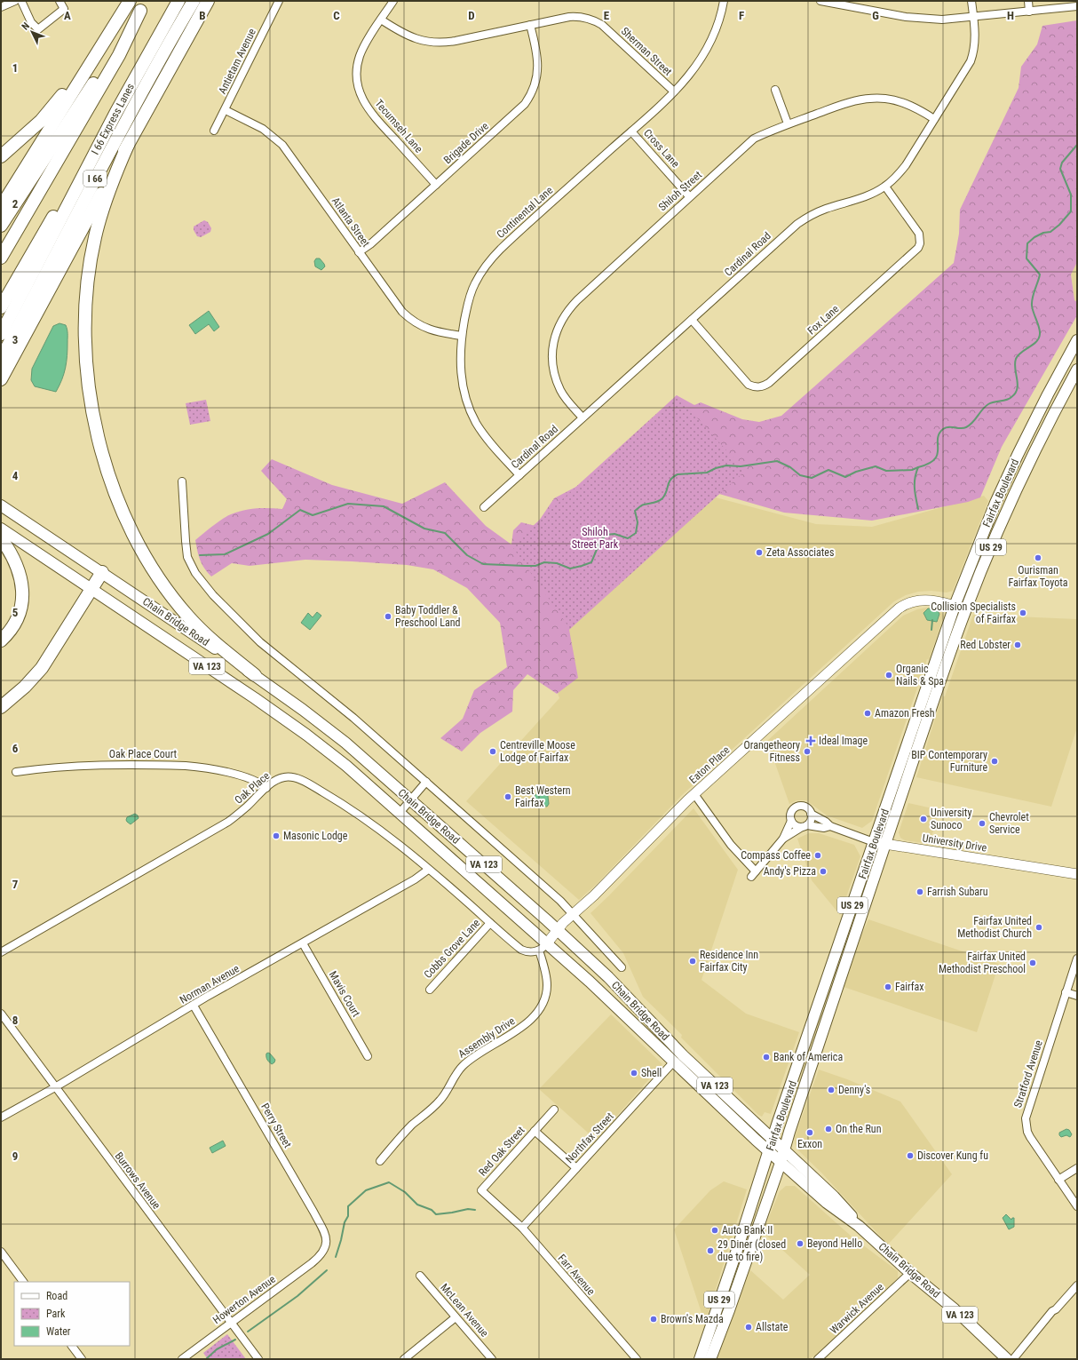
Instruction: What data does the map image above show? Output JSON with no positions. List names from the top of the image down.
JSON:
{
  "streets": {
    "highway": ["I 66 Express Lanes", "I 66"],
    "main road": [
      "Fairfax Boulevard",
      "US 29",
      "Chain Bridge Road",
      "VA 123"
    ],
    "street": [
      "Sherman Street",
      "Antietam Avenue",
      "Tecumseh Lane",
      "Brigade Drive",
      "Cross Lane",
      "Shiloh Street",
      "Continental Lane",
      "Atlanta Street",
      "Cardinal Road",
      "Fox Lane",
      "Oak Place Court",
      "Eaton Place",
      "Oak Place",
      "University Drive",
      "Cobbs Grove Lane",
      "Norman Avenue",
      "Mavis Court",
      "Assembly Drive",
      "Stratford Avenue",
      "Perry Street",
      "Northfax Street",
      "Red Oak Street",
      "Burrows Avenue",
      "Farr Avenue",
      "Howerton Avenue",
      "Warwick Avenue",
      "McLean Avenue"
    ]
  },
  "crossings": [
    ["Sherman Street", "Tecumseh Lane"],
    ["Sherman Street", "Brigade Drive"],
    ["Sherman Street", "Continental Lane"],
    ["Antietam Avenue", "Atlanta Street"],
    ["Tecumseh Lane", "Brigade Drive"],
    ["Brigade Drive", "Atlanta Street"],
    ["Cross Lane", "Shiloh Street"],
    ["Cross Lane", "Continental Lane"],
    ["Shiloh Street", "Cardinal Road"],
    ["Continental Lane", "Atlanta Street"],
    ["Continental Lane", "Cardinal Road"],
    ["Cardinal Road", "Fox Lane"],
    ["Fairfax Boulevard", "Chain Bridge Road"],
    ["Fairfax Boulevard", "Eaton Place"],
    ["Fairfax Boulevard", "University Drive"],
    ["Chain Bridge Road", "Eaton Place"],
    ["Chain Bridge Road", "Northfax Street"],
    ["Chain Bridge Road", "Warwick Avenue"],
    ["Oak Place Court", "Oak Place"],
    ["Eaton Place", "Oak Place"],
    ["Eaton Place", "University Drive"],
    ["Eaton Place", "Assembly Drive"],
    ["Oak Place", "Cobbs Grove Lane"],
    ["Oak Place", "Norman Avenue"],
    ["Oak Place", "Assembly Drive"],
    ["Norman Avenue", "Mavis Court"],
    ["Norman Avenue", "Perry Street"],
    ["Norman Avenue", "Burrows Avenue"],
    ["Perry Street", "Howerton Avenue"],
    ["Northfax Street", "Farr Avenue"],
    ["Red Oak Street", "Farr Avenue"],
    ["Burrows Avenue", "Howerton Avenue"]
  ],
  "parks": ["Shiloh Street Park"],
  "places": {
    "other": [
      "Zeta Associates",
      "Ourisman Fairfax Toyota",
      "Collision Specialists of Fairfax",
      "Baby Toddler & Preschool Land",
      "Red Lobster",
      "Organic Nails & Spa",
      "Amazon Fresh",
      "Centreville Moose Lodge of Fairfax",
      "Orangetheory Fitness",
      "BIP Contemporary Furniture",
      "Best Western Fairfax",
      "University Sunoco",
      "Chevrolet Service",
      "Masonic Lodge",
      "Compass Coffee",
      "Andy's Pizza",
      "Farrish Subaru",
      "Fairfax United Methodist Church",
      "Residence Inn Fairfax City",
      "Fairfax United Methodist Preschool",
      "Fairfax",
      "Bank of America",
      "Shell",
      "Denny's",
      "On the Run",
      "Exxon",
      "Discover Kung fu",
      "Auto Bank II",
      "Beyond Hello",
      "29 Diner (closed due to fire)",
      "Brown's Mazda",
      "Allstate"
    ],
    "health": ["Ideal Image"]
  },
  "legend": ["Road", "Park", "Water"],
  "north": "top left",
  "grid": {
    "columns": [
      "A",
      "B",
      "C",
      "D",
      "E",
      "F",
      "G",
      "H"
    ],
    "rows": [
      "1",
      "2",
      "3",
      "4",
      "5",
      "6",
      "7",
      "8",
      "9"
    ]
  }
}
